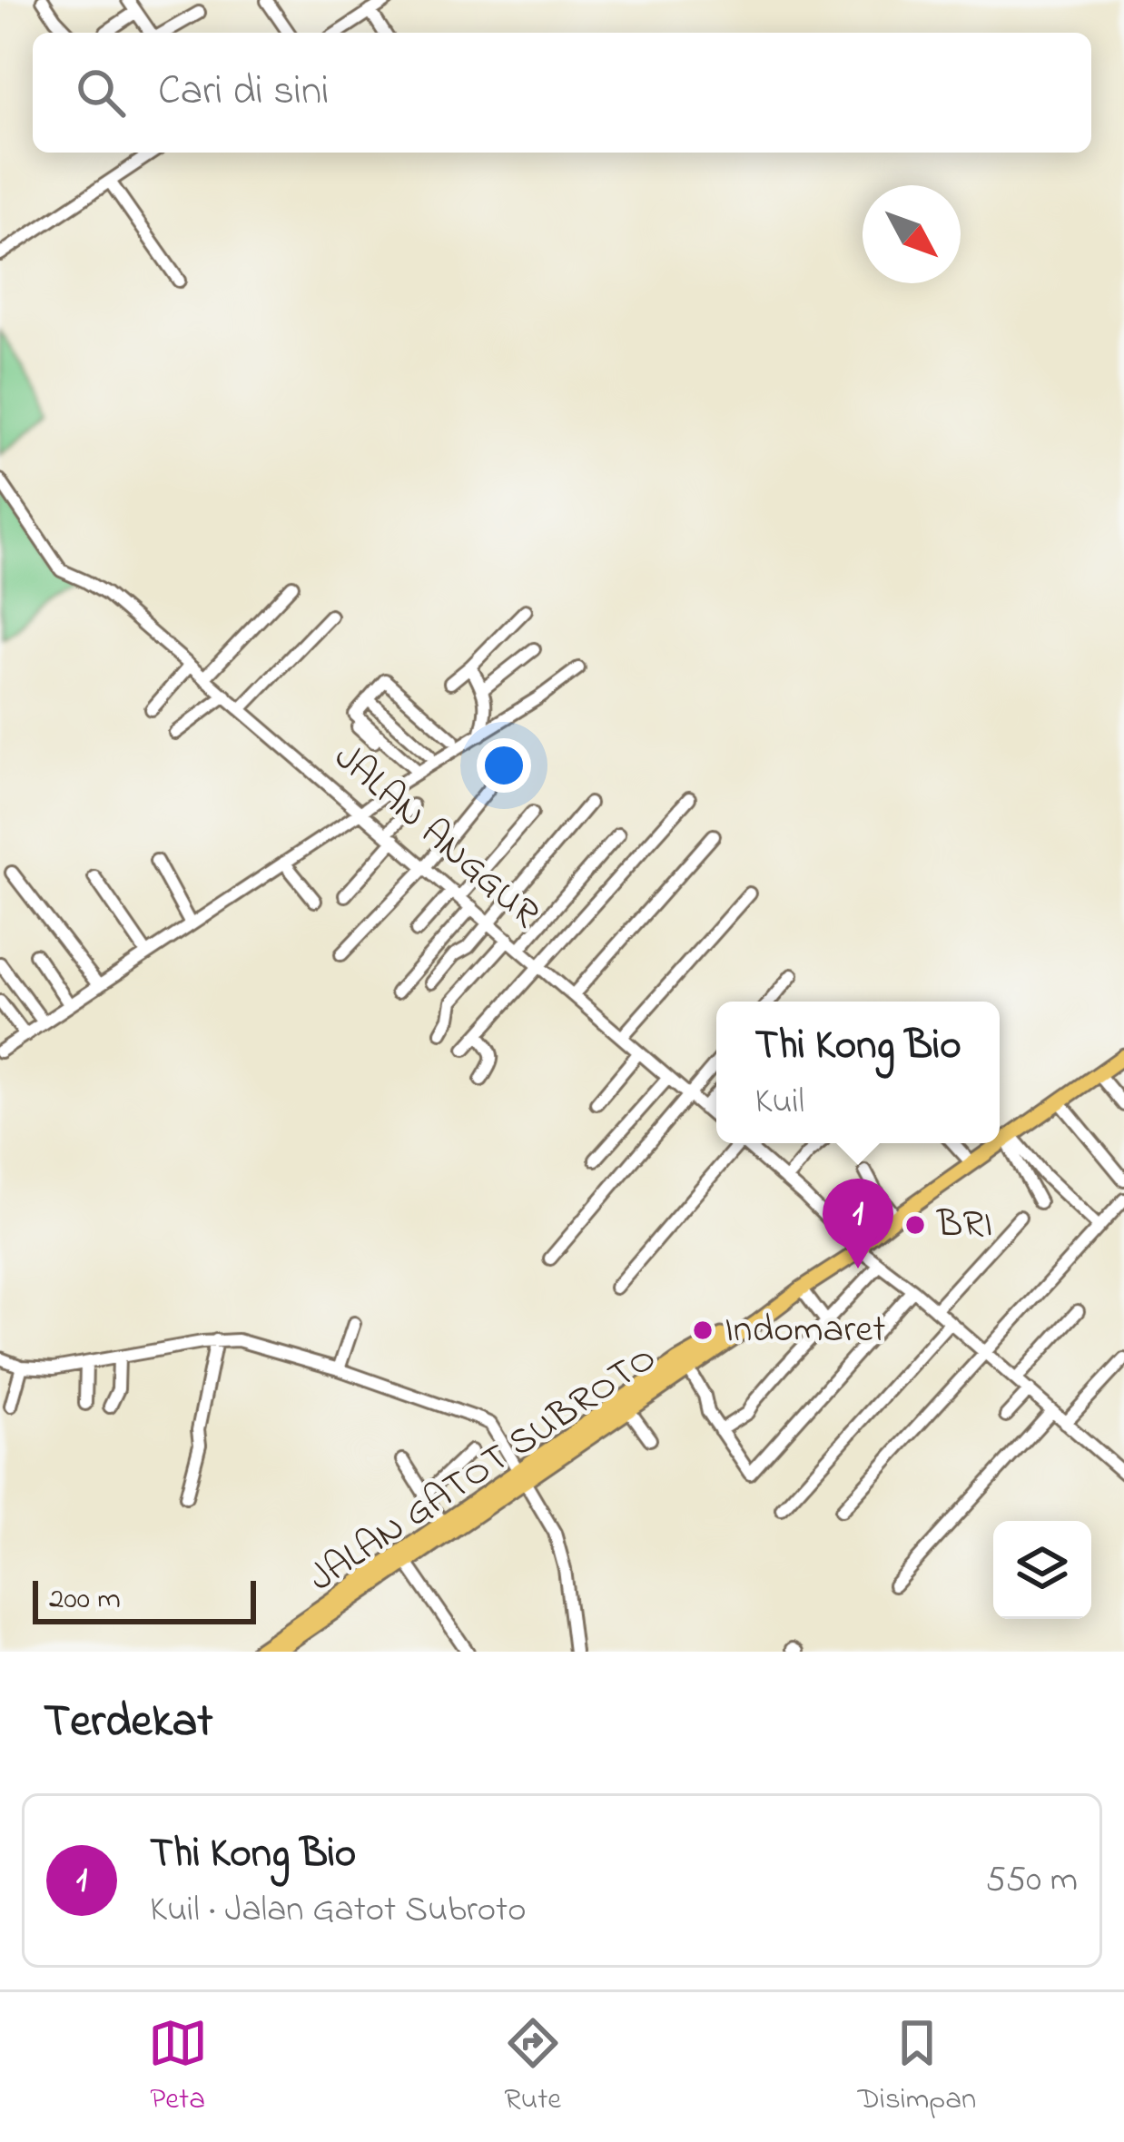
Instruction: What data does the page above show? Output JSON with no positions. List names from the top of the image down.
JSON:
{
  "streets": {
    "main road": ["JALAN GATOT SUBROTO"],
    "street": ["JALAN ANGGUR"]
  },
  "places": ["BRI", "Indomaret"],
  "scale_bar": "200 m",
  "north": "bottom right",
  "page": {
    "search": "Cari di sini",
    "popup": ["Thi Kong Bio", "Kuil"],
    "pins": "1",
    "scale": "200 m",
    "heading": "Terdekat",
    "list": [
      {
        "mark": "1",
        "name": "Thi Kong Bio",
        "note": "Kuil · Jalan Gatot Subroto",
        "value": "550 m"
      }
    ],
    "nav": ["Peta", "Rute", "Disimpan"]
  }
}
